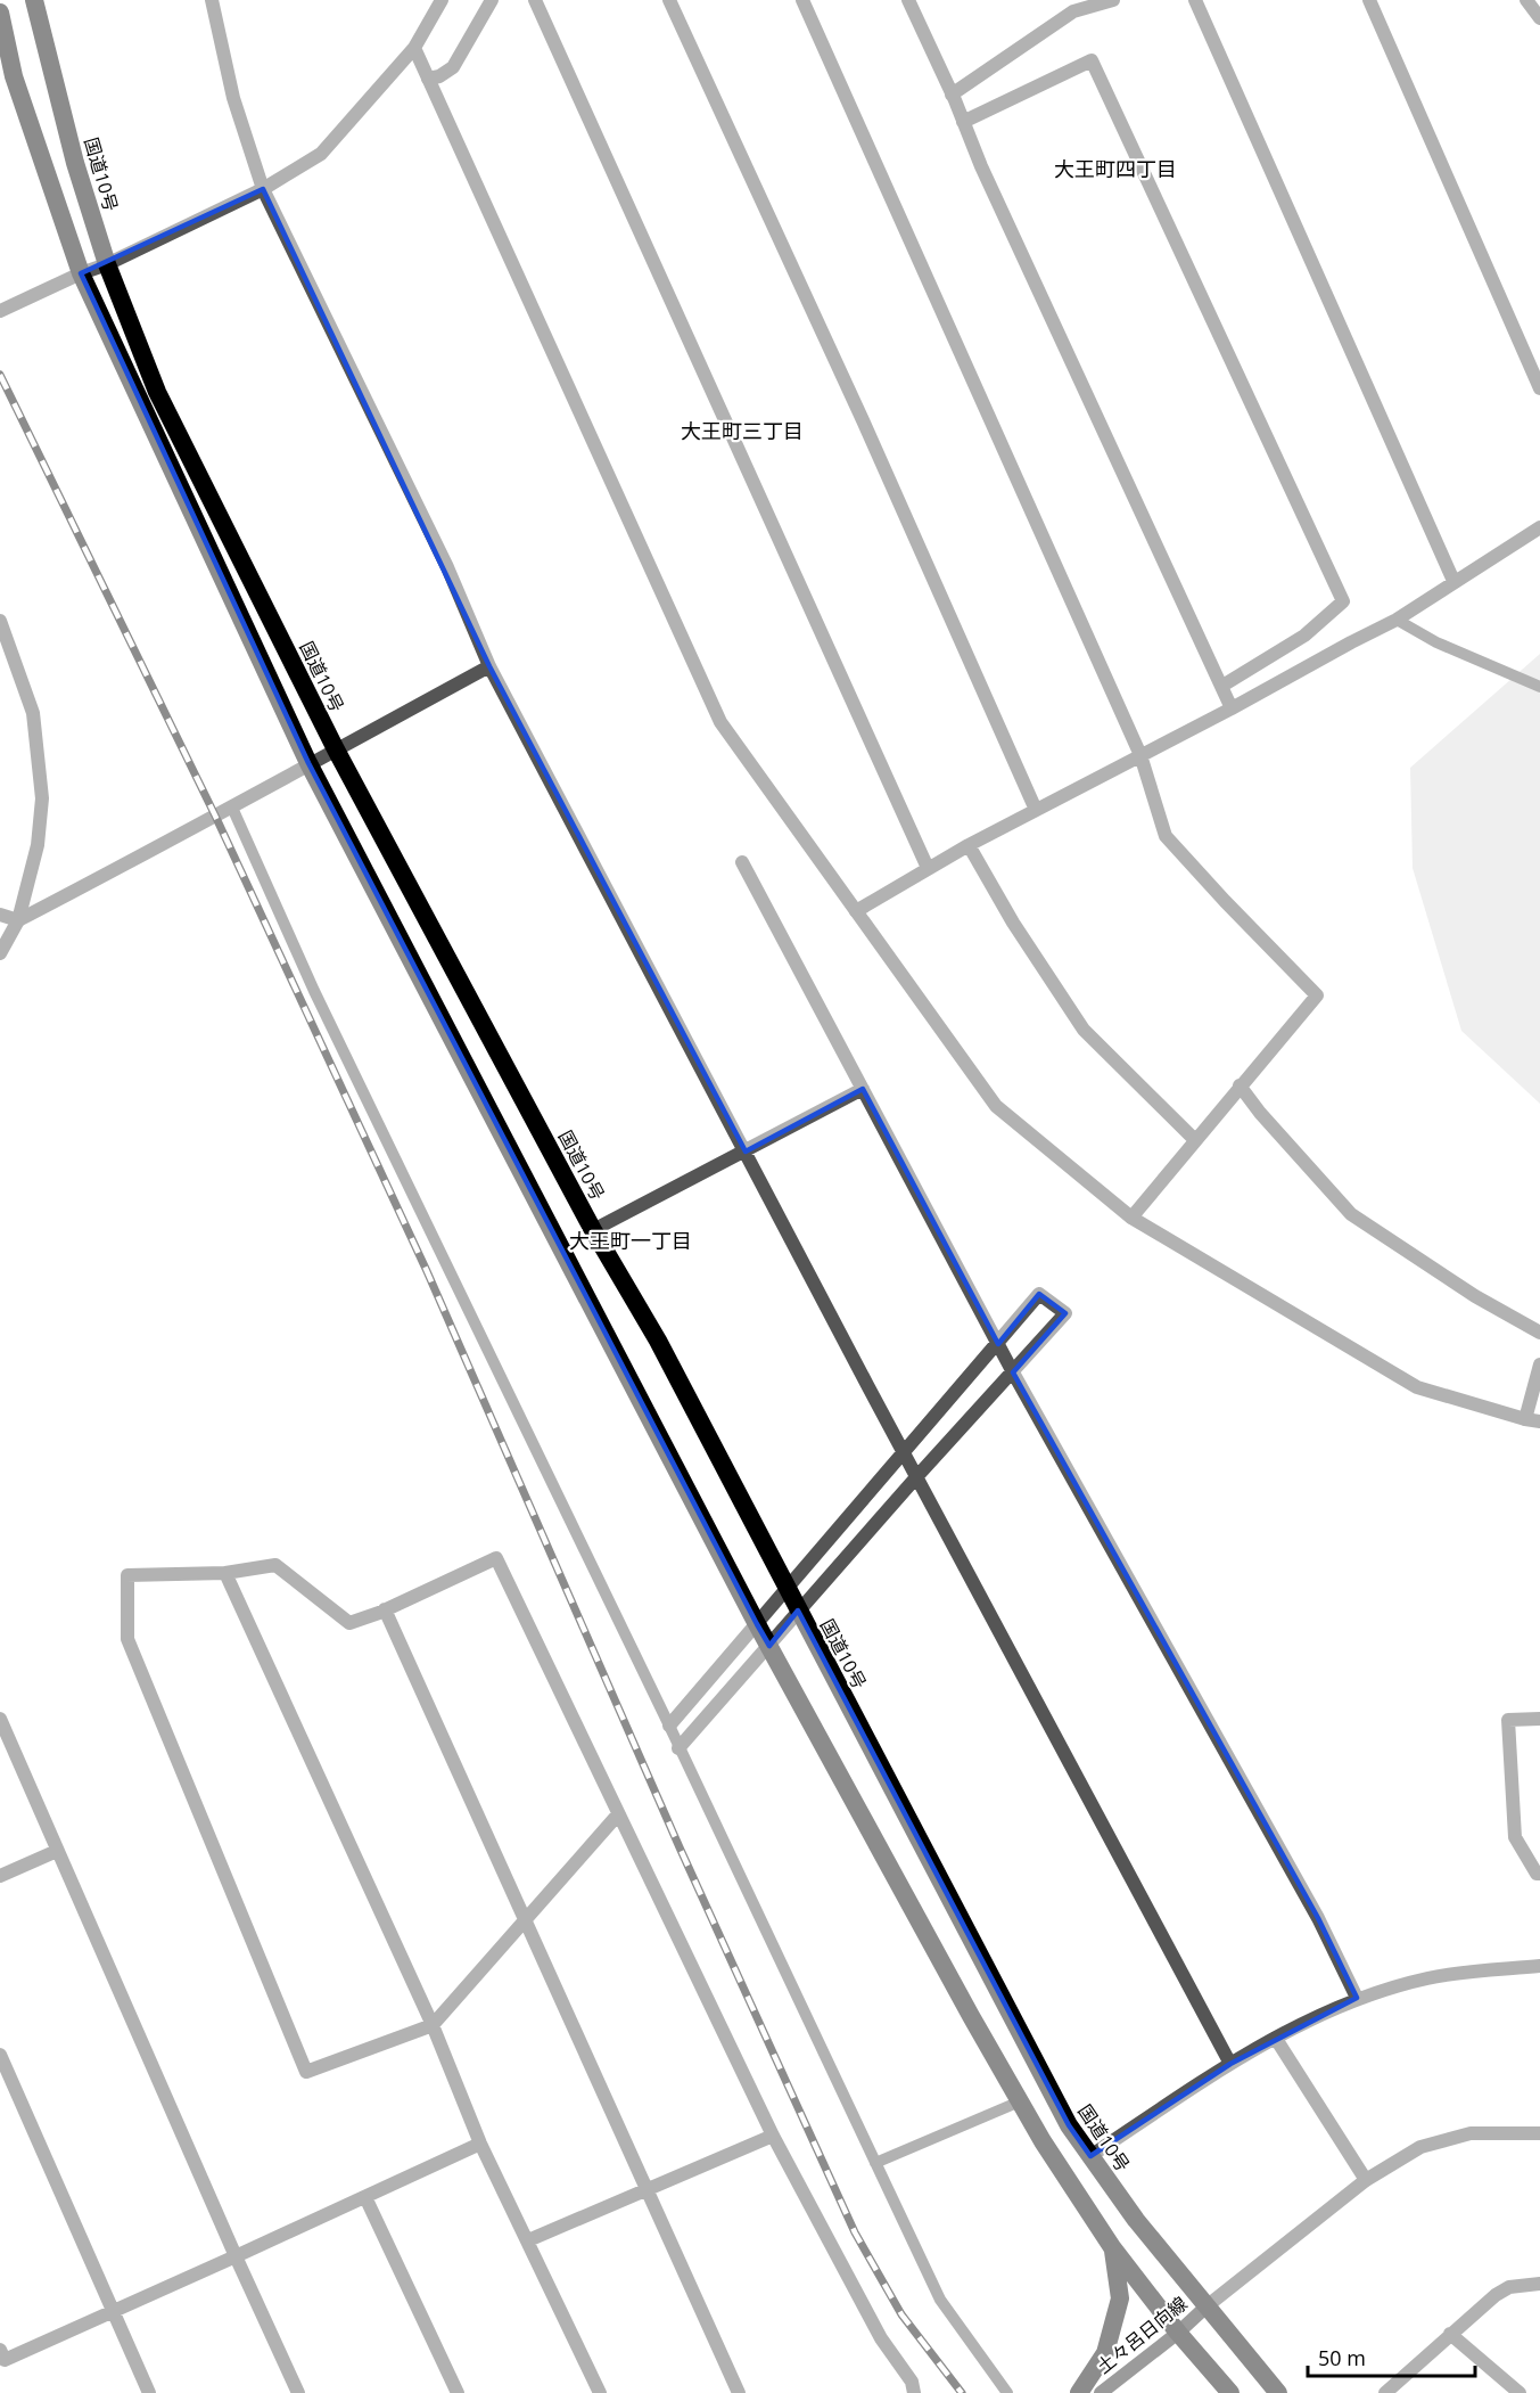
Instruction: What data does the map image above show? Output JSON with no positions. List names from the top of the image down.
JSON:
{
  "streets": {
    "highway": ["国道10号"],
    "main road": ["土々呂日向線"]
  },
  "crossings": [
    ["国道10号", "土々呂日向線"]
  ],
  "districts": ["大王町四丁目", "大王町三丁目", "大王町一丁目"],
  "scale_bar": "50 m"
}
